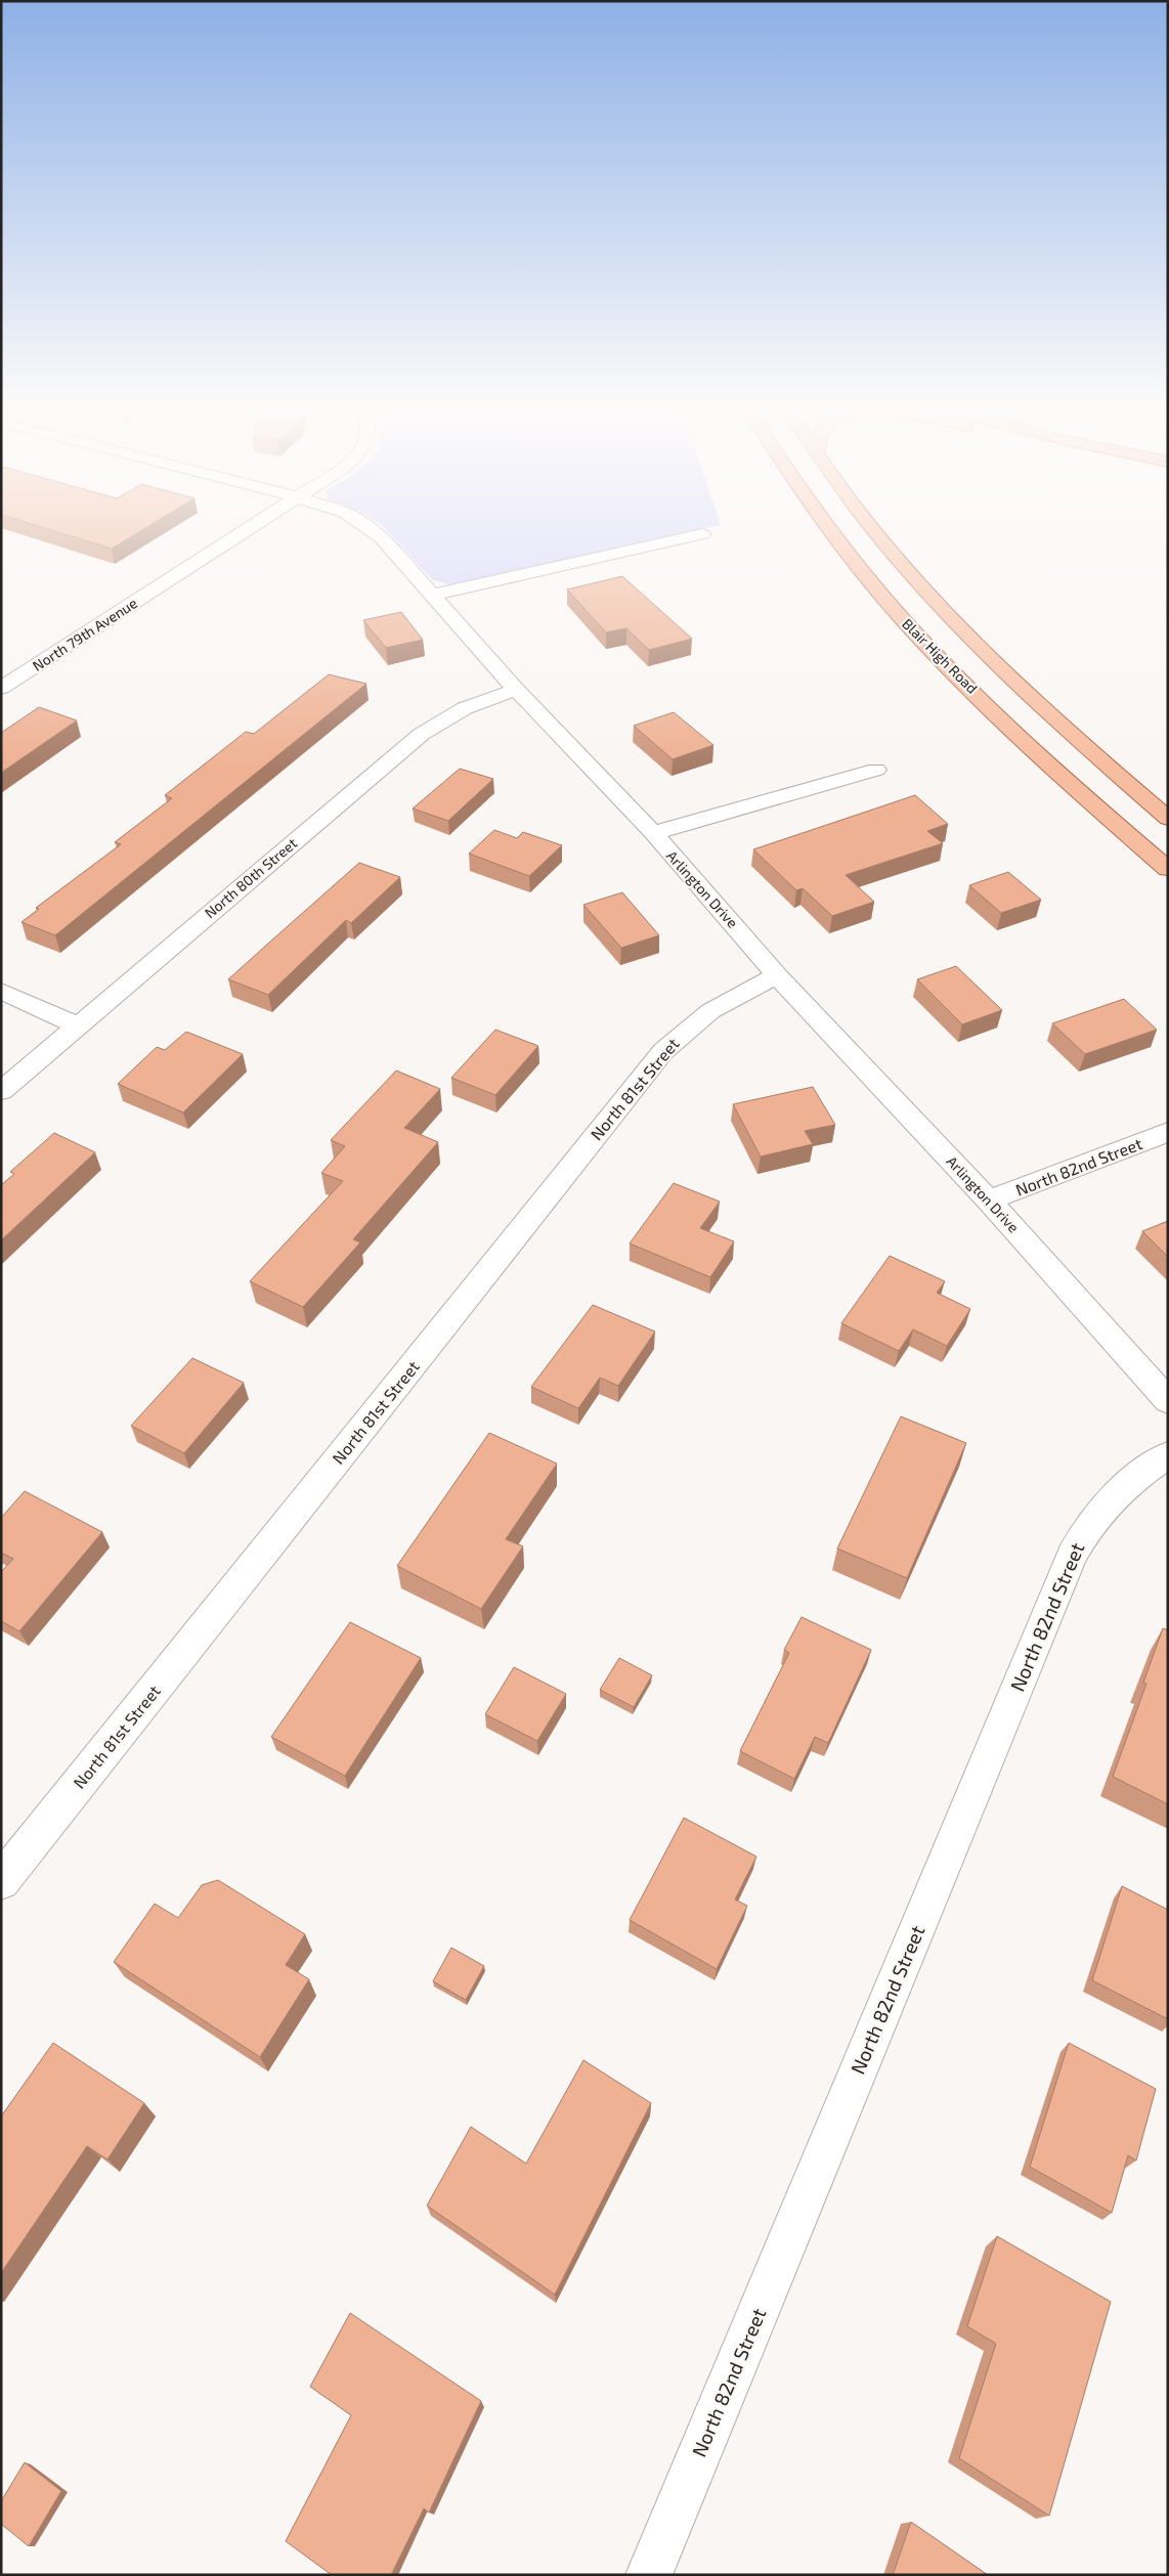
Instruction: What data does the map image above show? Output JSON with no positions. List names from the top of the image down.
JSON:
{
  "streets": {
    "main road": ["Blair High Road"],
    "street": [
      "North 79th Avenue",
      "North 80th Street",
      "Arlington Drive",
      "North 81st Street",
      "North 82nd Street"
    ]
  },
  "crossings": [
    ["North 80th Street", "Arlington Drive"],
    ["Arlington Drive", "North 81st Street"],
    ["Arlington Drive", "North 82nd Street"]
  ]
}
